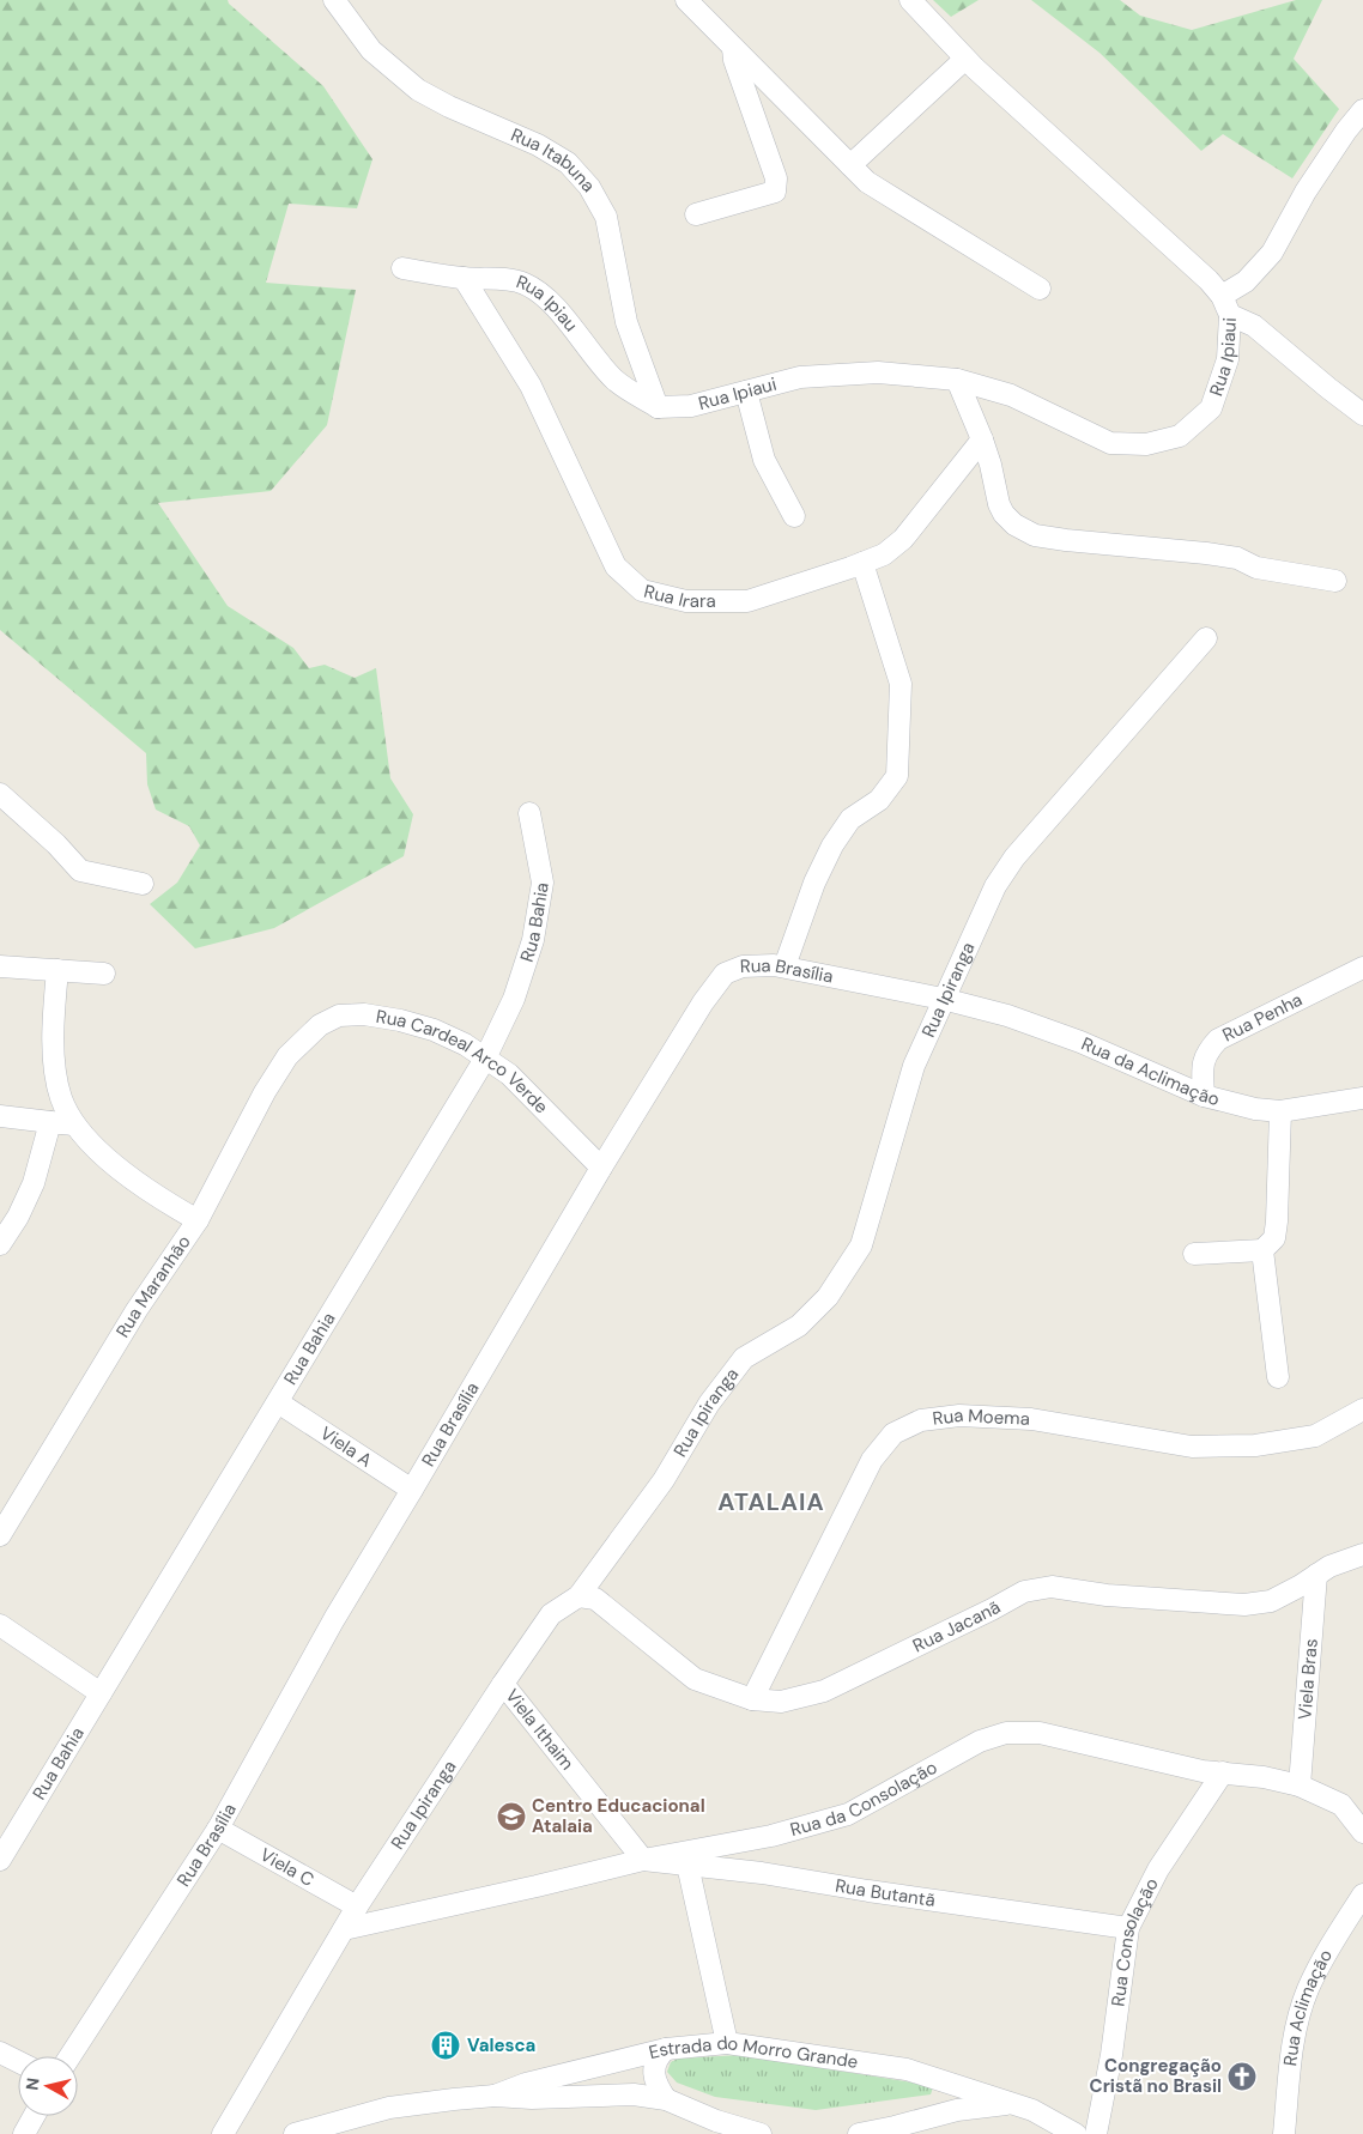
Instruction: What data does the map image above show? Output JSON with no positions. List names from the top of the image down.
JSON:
{
  "streets": {
    "street": [
      "Rua Itabuna",
      "Rua Ipiau",
      "Rua Ipiaui",
      "Rua Irara",
      "Rua Bahia",
      "Rua Brasília",
      "Rua Ipiranga",
      "Rua Penha",
      "Rua Cardeal Arco Verde",
      "Rua da Aclimação",
      "Rua Maranhão",
      "Rua Moema",
      "Viela A",
      "Rua Jacanã",
      "Viela Bras",
      "Viela Ithaim",
      "Rua da Consolação",
      "Viela C",
      "Rua Butantã",
      "Rua Consolação",
      "Rua Aclimação",
      "Estrada do Morro Grande"
    ]
  },
  "crossings": [
    ["Rua Itabuna", "Rua Ipiau"],
    ["Rua Itabuna", "Rua Ipiaui"],
    ["Rua Ipiau", "Rua Ipiaui"],
    ["Rua Ipiau", "Rua Irara"],
    ["Rua Bahia", "Rua Cardeal Arco Verde"],
    ["Rua Bahia", "Viela A"],
    ["Rua Brasília", "Rua Ipiranga"],
    ["Rua Brasília", "Rua Cardeal Arco Verde"],
    ["Rua Brasília", "Rua da Aclimação"],
    ["Rua Brasília", "Viela A"],
    ["Rua Brasília", "Viela C"],
    ["Rua Ipiranga", "Rua da Aclimação"],
    ["Rua Ipiranga", "Rua Jacanã"],
    ["Rua Ipiranga", "Viela Ithaim"],
    ["Rua Ipiranga", "Rua da Consolação"],
    ["Rua Ipiranga", "Viela C"],
    ["Rua Penha", "Rua da Aclimação"],
    ["Rua Cardeal Arco Verde", "Rua Maranhão"],
    ["Rua Moema", "Rua Jacanã"],
    ["Rua Jacanã", "Viela Bras"],
    ["Viela Bras", "Rua da Consolação"],
    ["Viela Ithaim", "Rua da Consolação"],
    ["Viela Ithaim", "Rua Butantã"],
    ["Rua da Consolação", "Rua Butantã"],
    ["Rua da Consolação", "Rua Consolação"],
    ["Rua Butantã", "Rua Consolação"]
  ],
  "districts": ["ATALAIA"],
  "places": {
    "school or university": ["Centro Educacional Atalaia"],
    "building": ["Valesca"],
    "church": ["Congregação Cristã no Brasil"]
  },
  "north": "left"
}
